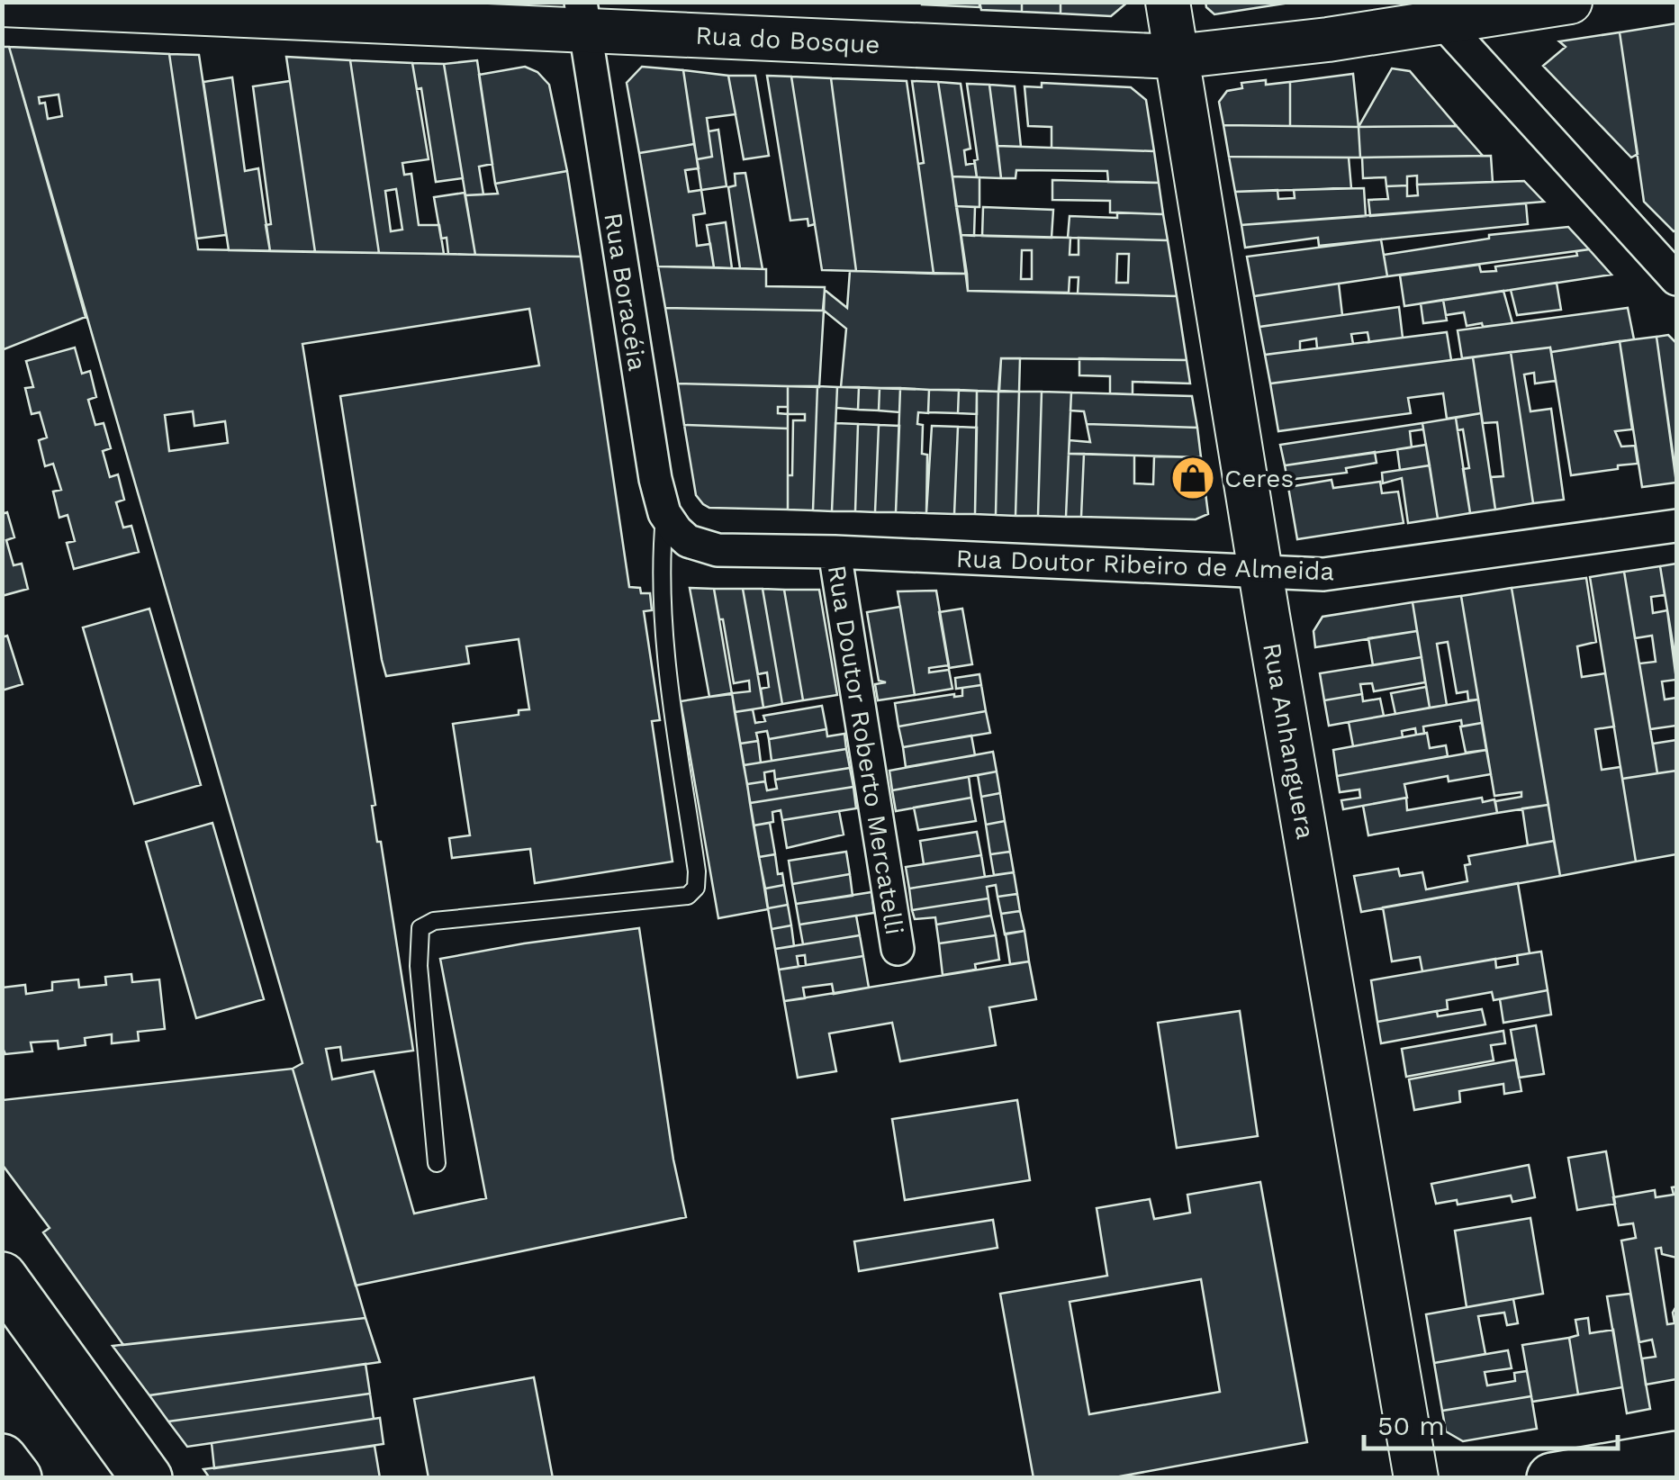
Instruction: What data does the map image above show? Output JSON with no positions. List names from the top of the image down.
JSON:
{
  "streets": {
    "street": [
      "Rua do Bosque",
      "Rua Boracéia",
      "Rua Doutor Ribeiro de Almeida",
      "Rua Anhanguera",
      "Rua Doutor Roberto Mercatelli"
    ]
  },
  "crossings": [
    ["Rua do Bosque", "Rua Boracéia"],
    ["Rua do Bosque", "Rua Anhanguera"],
    ["Rua Boracéia", "Rua Doutor Ribeiro de Almeida"],
    ["Rua Doutor Ribeiro de Almeida", "Rua Anhanguera"],
    ["Rua Doutor Ribeiro de Almeida", "Rua Doutor Roberto Mercatelli"]
  ],
  "places": {
    "shop": ["Ceres"]
  },
  "scale_bar": "50 m"
}
